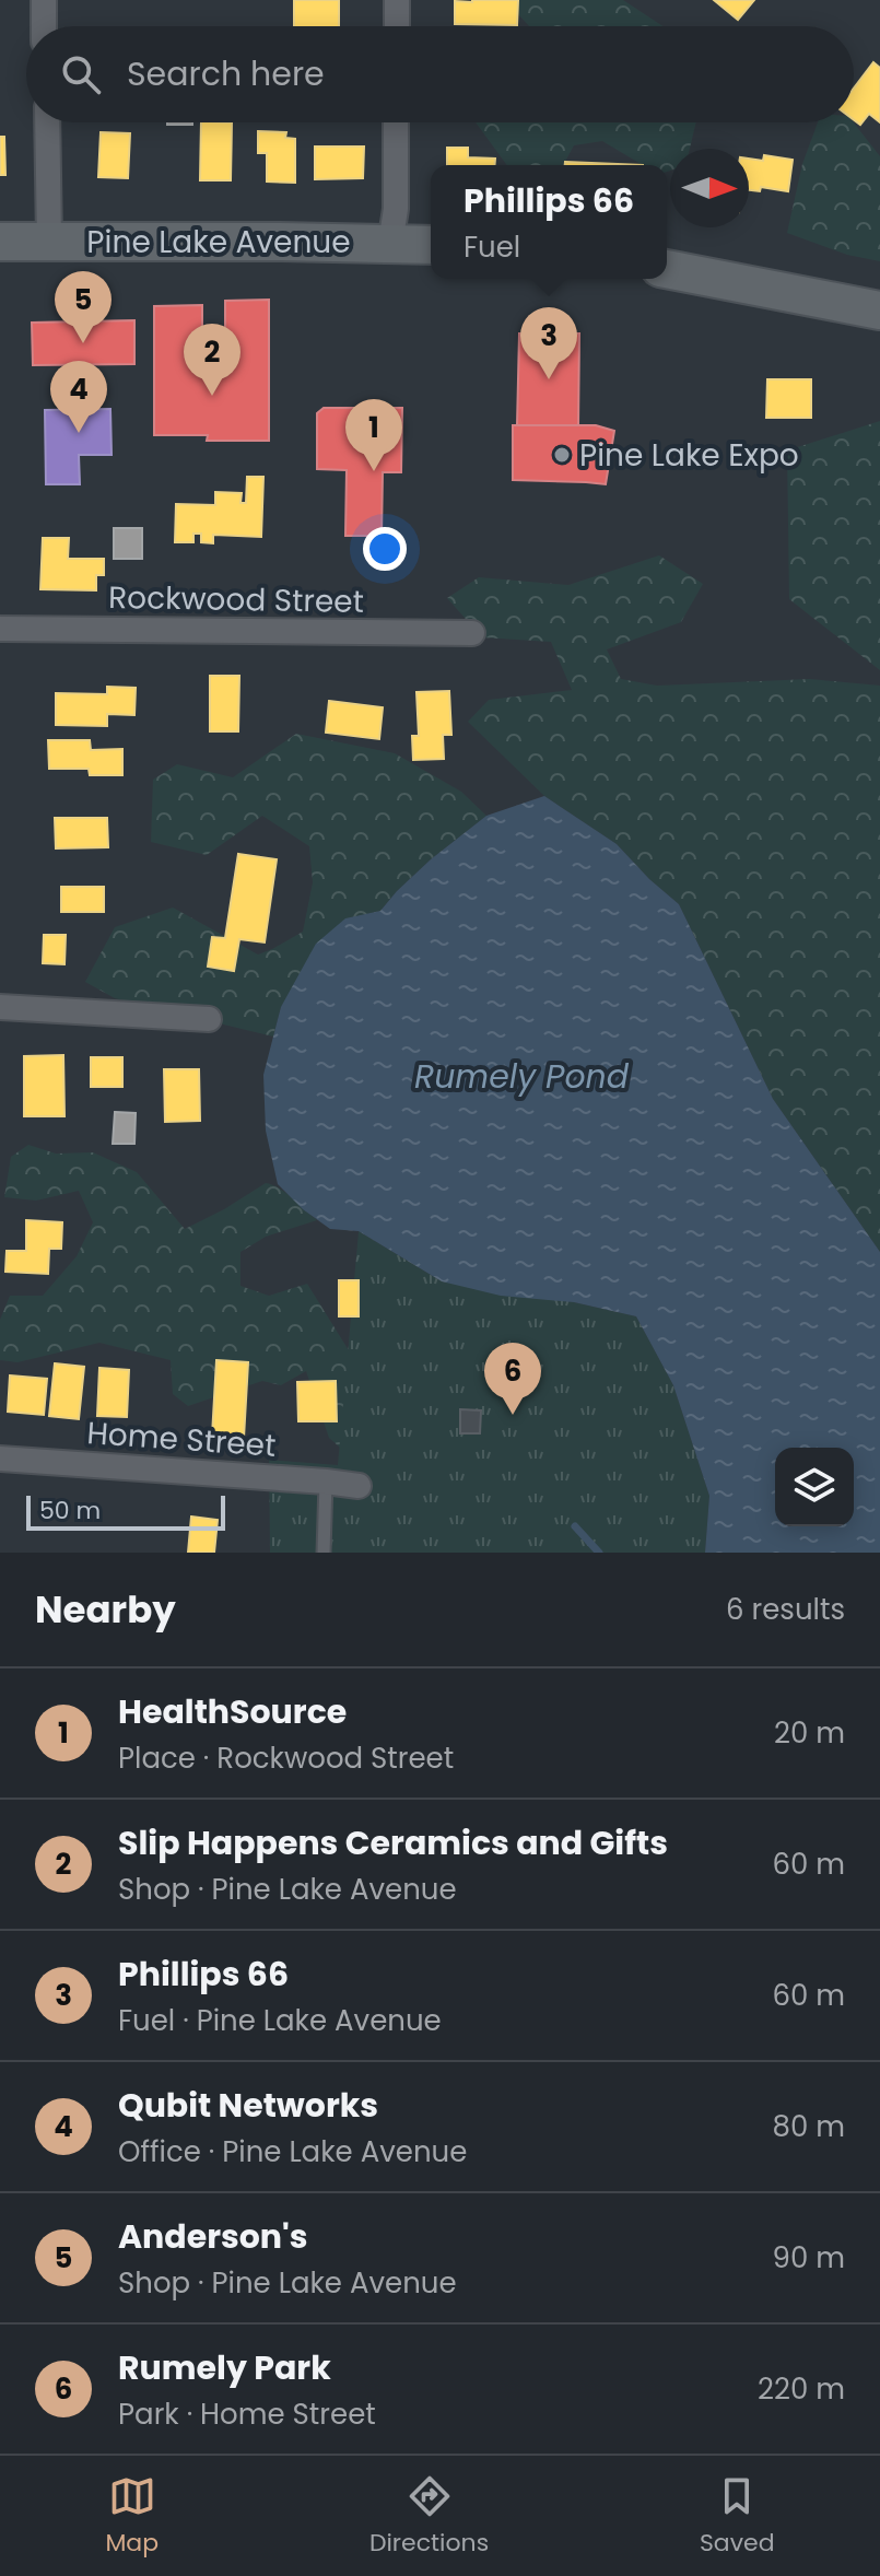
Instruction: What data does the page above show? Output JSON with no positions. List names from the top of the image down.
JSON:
{
  "streets": {
    "main road": ["Pine Lake Avenue"],
    "street": ["Rockwood Street", "Home Street"]
  },
  "water": ["Rumely Pond"],
  "places": ["Pine Lake Expo"],
  "scale_bar": "50 m",
  "north": "right",
  "page": {
    "search": "Search here",
    "popup": ["Phillips 66", "Fuel"],
    "pins": [
      "5",
      "3",
      "2",
      "4",
      "1",
      "6"
    ],
    "scale": "50 m",
    "heading": ["Nearby", "6 results"],
    "list": [
      {
        "mark": "1",
        "name": "HealthSource",
        "note": "Place · Rockwood Street",
        "value": "20 m"
      },
      {
        "mark": "2",
        "name": "Slip Happens Ceramics and Gifts",
        "note": "Shop · Pine Lake Avenue",
        "value": "60 m"
      },
      {
        "mark": "3",
        "name": "Phillips 66",
        "note": "Fuel · Pine Lake Avenue",
        "value": "60 m"
      },
      {
        "mark": "4",
        "name": "Qubit Networks",
        "note": "Office · Pine Lake Avenue",
        "value": "80 m"
      },
      {
        "mark": "5",
        "name": "Anderson's",
        "note": "Shop · Pine Lake Avenue",
        "value": "90 m"
      },
      {
        "mark": "6",
        "name": "Rumely Park",
        "note": "Park · Home Street",
        "value": "220 m"
      }
    ],
    "nav": ["Map", "Directions", "Saved"]
  }
}
